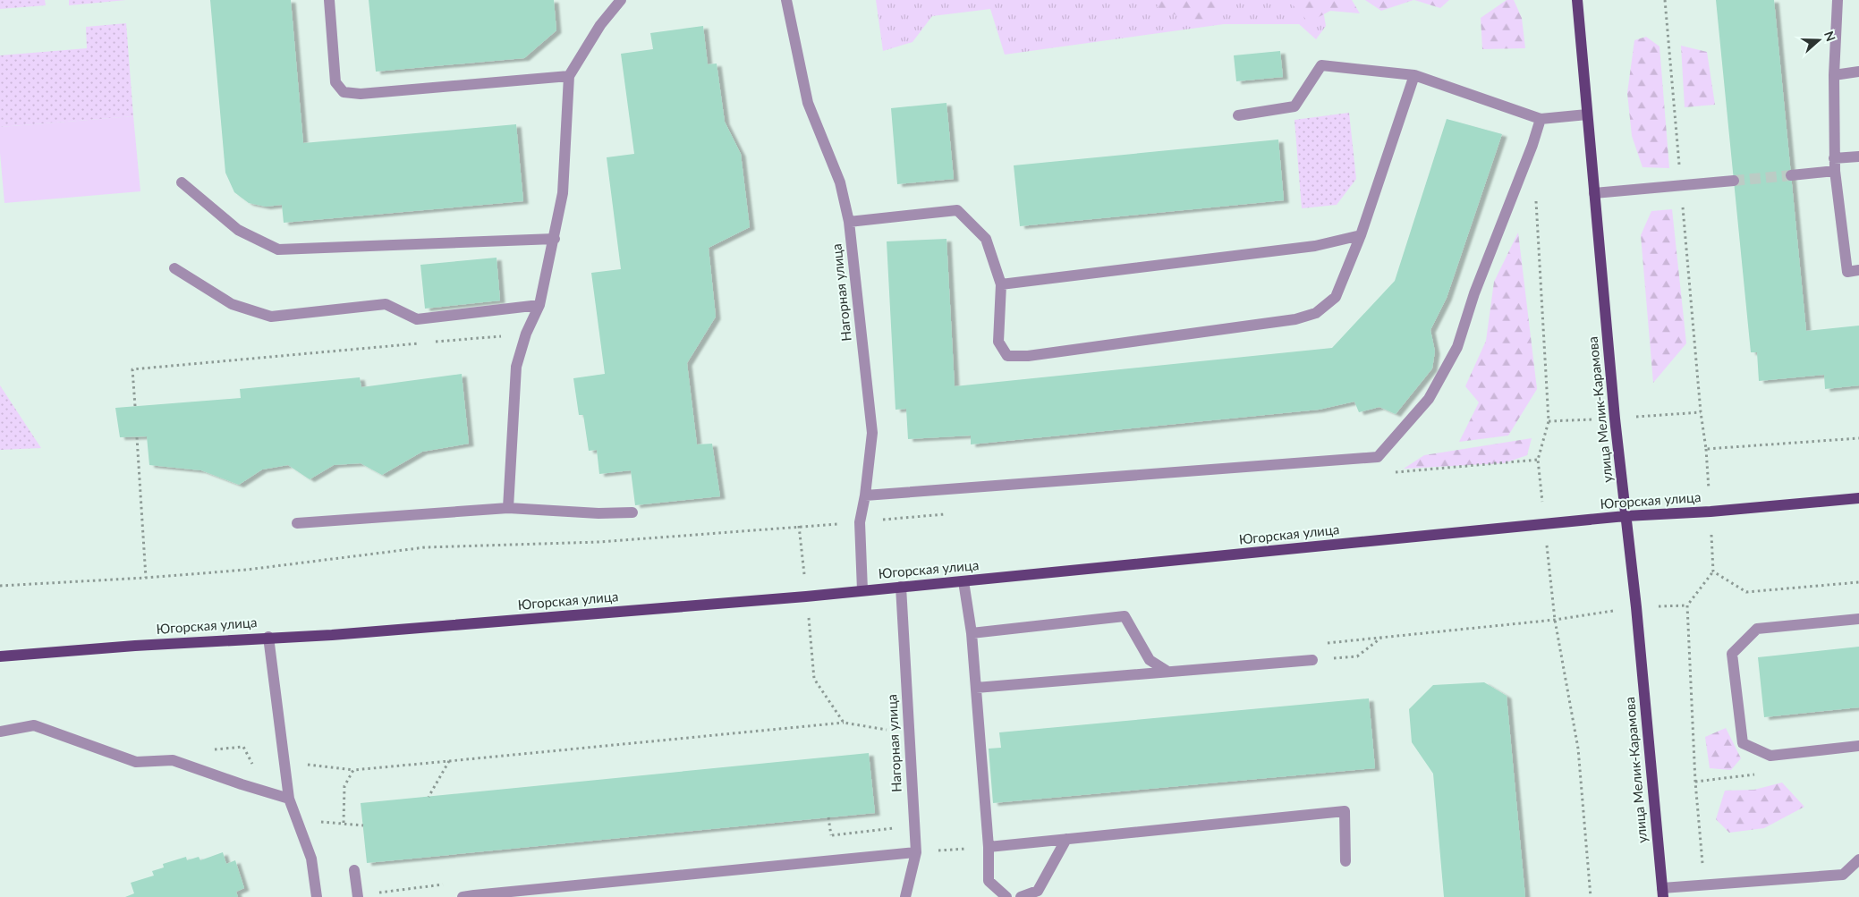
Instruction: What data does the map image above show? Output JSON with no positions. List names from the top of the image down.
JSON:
{
  "streets": {
    "main road": ["улица Мелик-Карамова", "Югорская улица"],
    "street": ["Нагорная улица"]
  },
  "crossings": [
    ["Нагорная улица", "Югорская улица"],
    ["улица Мелик-Карамова", "Югорская улица"]
  ],
  "north": "right"
}
